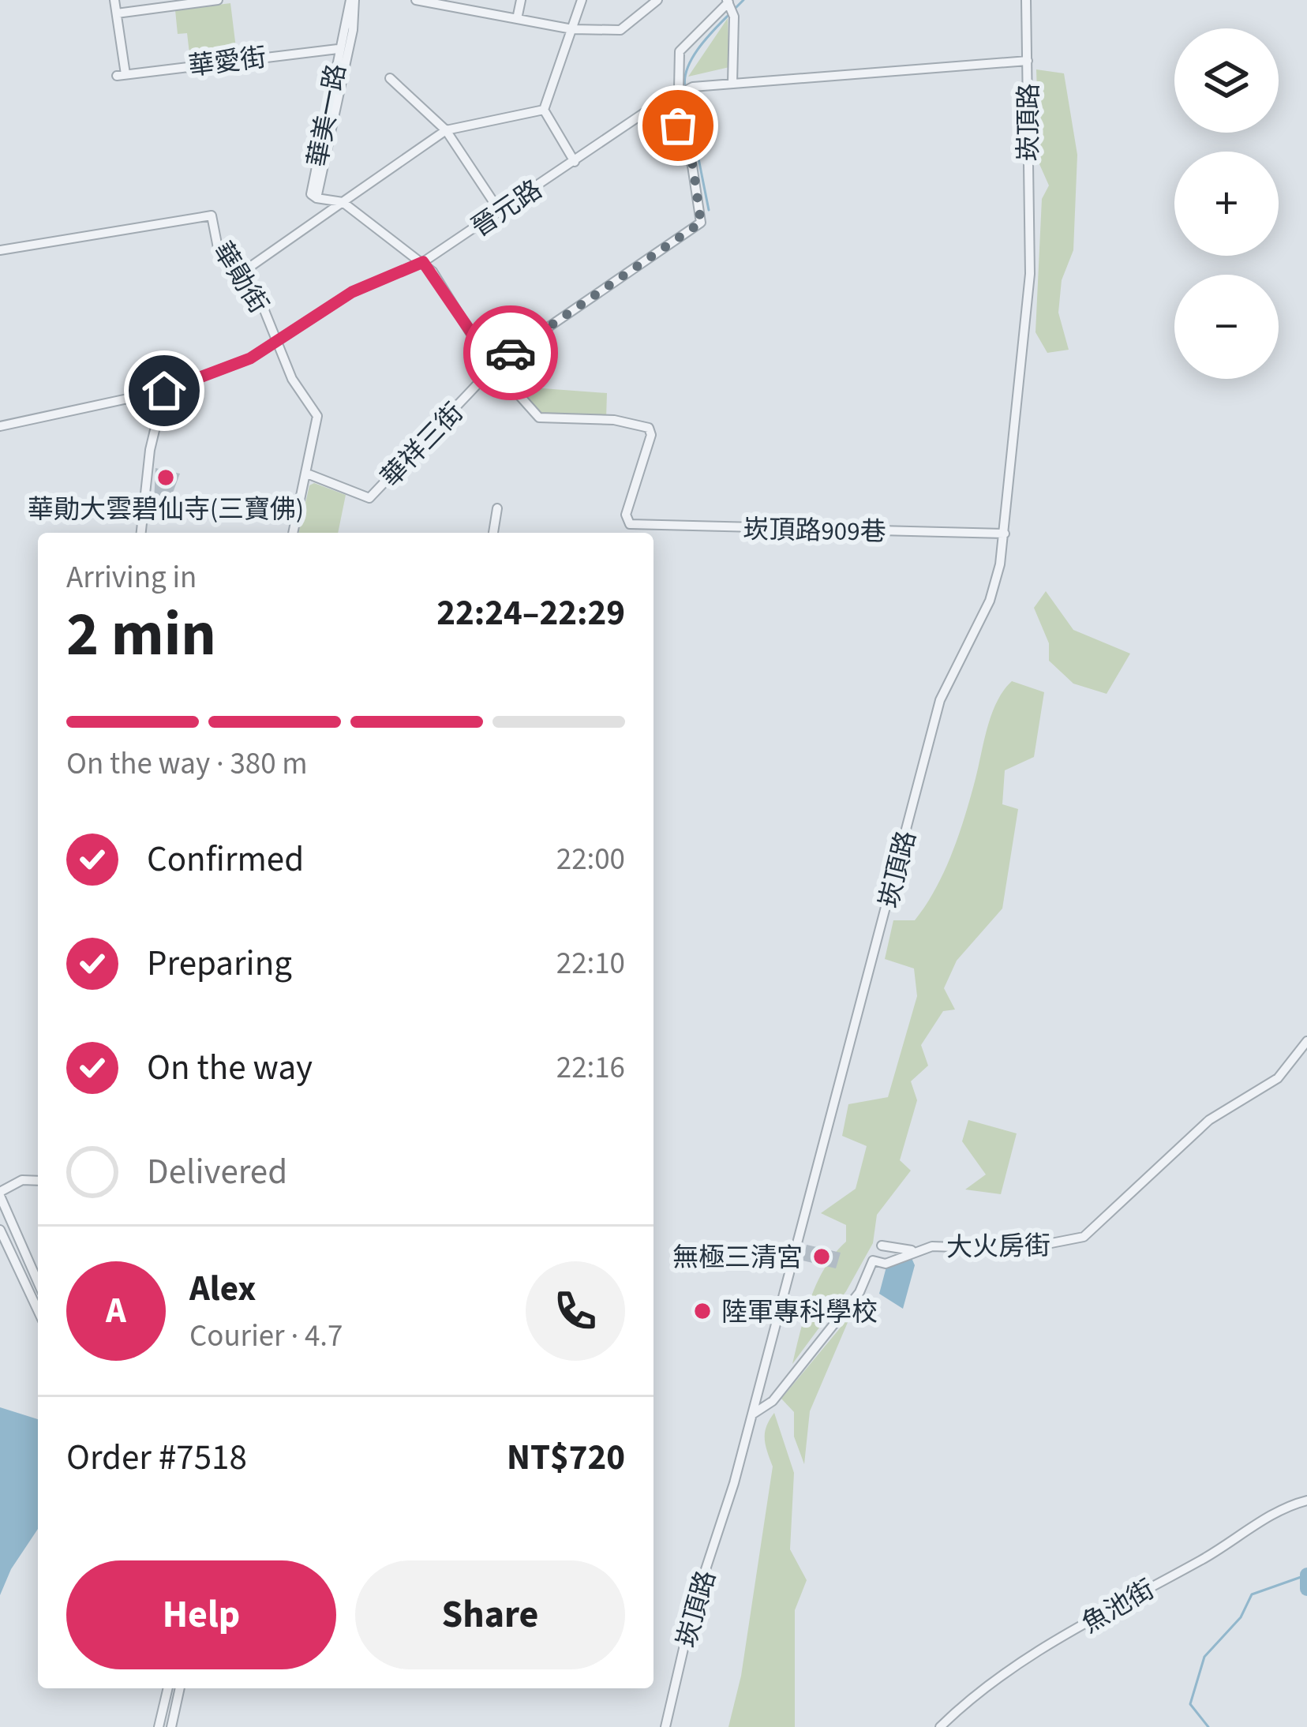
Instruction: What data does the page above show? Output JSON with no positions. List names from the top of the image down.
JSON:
{
  "streets": {
    "street": [
      "華愛街",
      "華美一路",
      "崁頂路",
      "晉元路",
      "華勛街",
      "華祥三街",
      "崁頂路909巷",
      "大火房街",
      "魚池街"
    ]
  },
  "crossings": [
    ["華愛街", "華美一路"],
    ["崁頂路", "晉元路"],
    ["崁頂路", "崁頂路909巷"],
    ["崁頂路", "大火房街"],
    ["晉元路", "華勛街"],
    ["晉元路", "華祥三街"],
    ["華勛街", "華祥三街"],
    ["華祥三街", "崁頂路909巷"]
  ],
  "places": ["華勛大雲碧仙寺(三寶佛)", "無極三清宮", "陸軍專科學校"],
  "page": {
    "map_buttons": ["+", "−"],
    "heading": ["2 min", "Arriving in", "22:24–22:29"],
    "panel": [
      "Alex",
      "Courier · 4.7",
      "Order #7518",
      "NT$720"
    ],
    "bar": "On the way · 380 m",
    "list": [
      ["Confirmed", "22:00"],
      ["Preparing", "22:10"],
      ["On the way", "22:16"],
      "Delivered"
    ],
    "round": "A",
    "buttons": ["Help", "Share"]
  }
}
